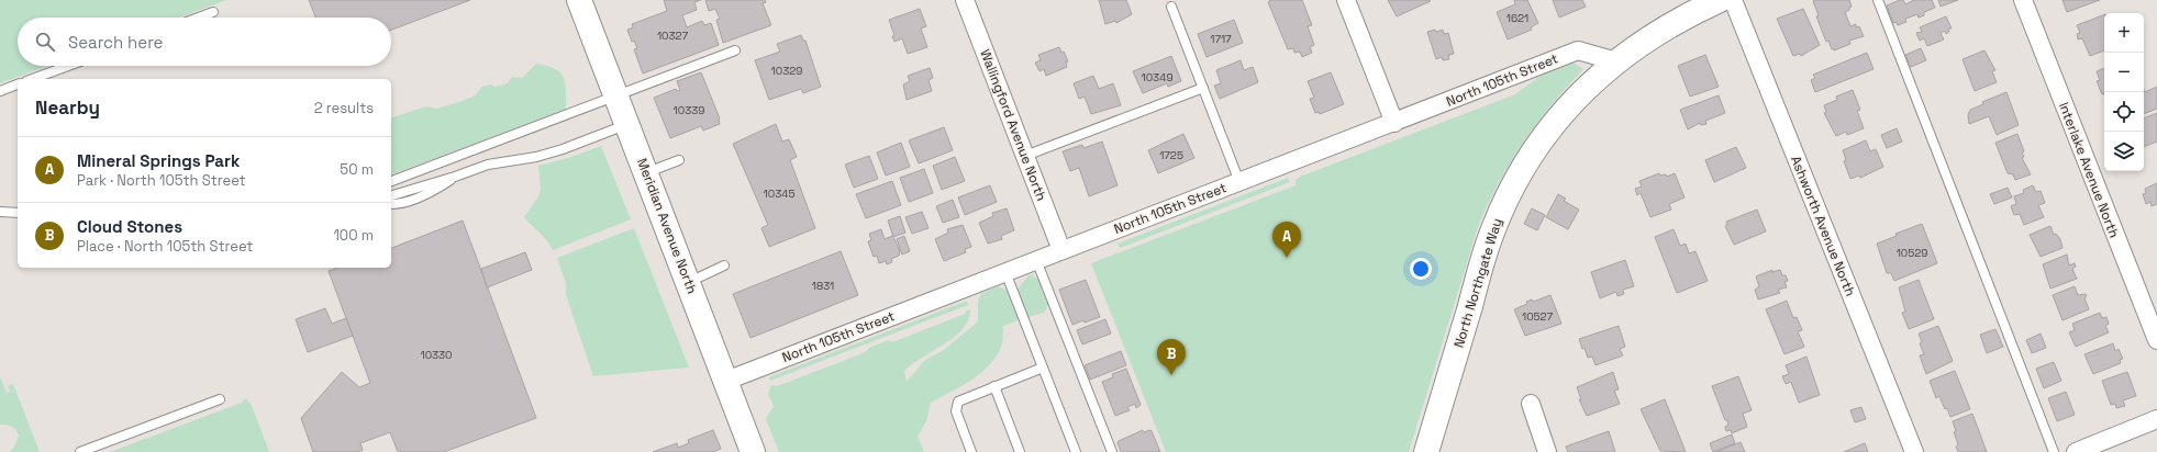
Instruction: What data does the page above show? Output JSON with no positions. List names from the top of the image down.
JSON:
{
  "streets": {
    "main road": ["Meridian Avenue North", "North Northgate Way"],
    "street": [
      "North 105th Street",
      "Wallingford Avenue North",
      "Interlake Avenue North",
      "Ashworth Avenue North"
    ]
  },
  "crossings": [
    ["North 105th Street", "Wallingford Avenue North"],
    ["North 105th Street", "Meridian Avenue North"],
    ["North 105th Street", "North Northgate Way"]
  ],
  "house_numbers": [
    "1621",
    "10327",
    "1717",
    "10329",
    "10349",
    "10339",
    "1725",
    "10345",
    "10529",
    "1831",
    "10527",
    "10330"
  ],
  "page": {
    "map_buttons": ["+", "−"],
    "search": "Search here",
    "heading": ["Nearby", "2 results"],
    "list": [
      {
        "mark": "A",
        "name": "Mineral Springs Park",
        "note": "Park · North 105th Street",
        "value": "50 m"
      },
      {
        "mark": "B",
        "name": "Cloud Stones",
        "note": "Place · North 105th Street",
        "value": "100 m"
      }
    ],
    "pins": ["A", "B"]
  }
}
